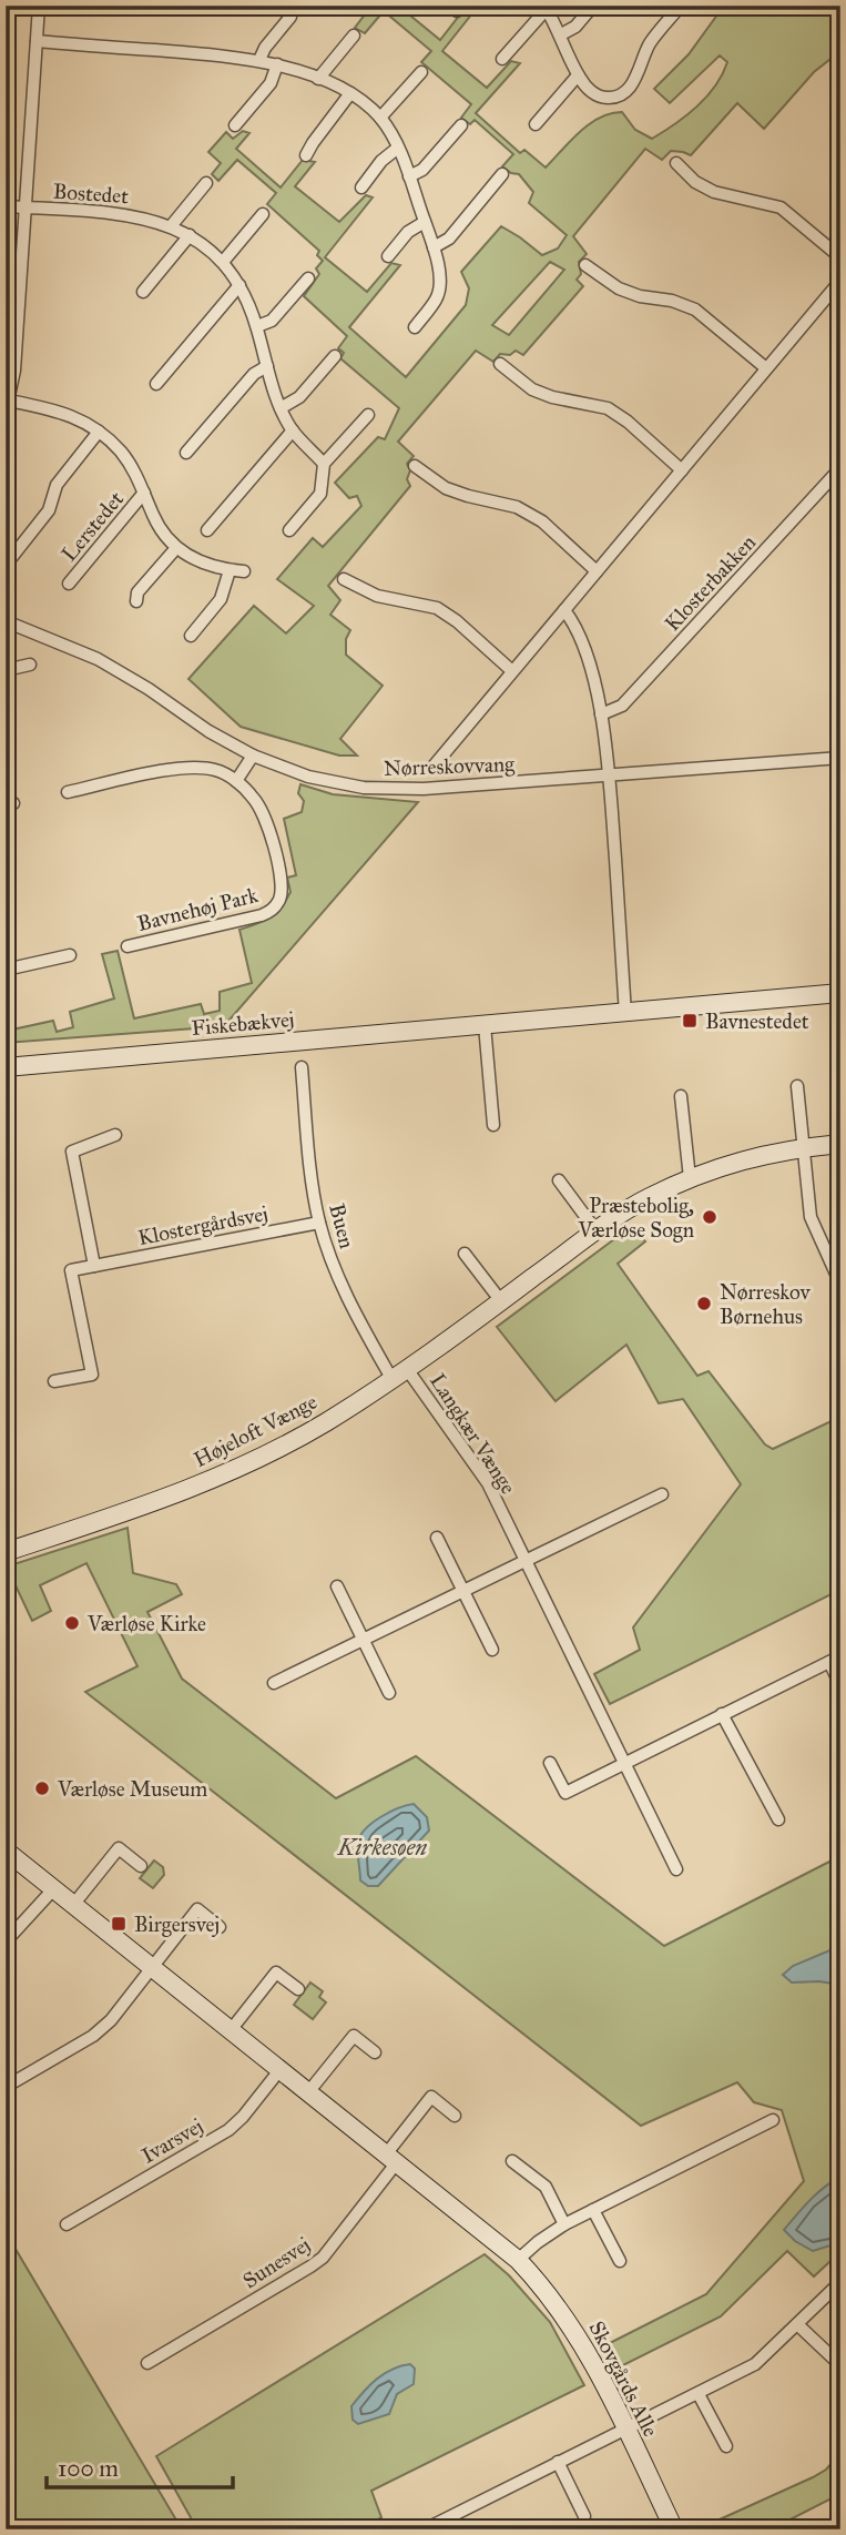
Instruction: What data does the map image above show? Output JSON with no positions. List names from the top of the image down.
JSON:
{
  "streets": {
    "street": [
      "Bostedet",
      "Lerstedet",
      "Klosterbakken",
      "Nørreskovvang",
      "Bavnehøj Park",
      "Fiskebækvej",
      "Klostergårdsvej",
      "Buen",
      "Højeloft Vænge",
      "Langkær Vænge",
      "Ivarsvej",
      "Sunesvej",
      "Skovgårds Alle"
    ]
  },
  "crossings": [
    ["Klostergårdsvej", "Buen"],
    ["Buen", "Højeloft Vænge"],
    ["Buen", "Langkær Vænge"],
    ["Højeloft Vænge", "Langkær Vænge"],
    ["Ivarsvej", "Skovgårds Alle"],
    ["Sunesvej", "Skovgårds Alle"]
  ],
  "water": ["Kirkesøen"],
  "places": {
    "transit": ["Bavnestedet", "Birgersvej"],
    "other": [
      "Præstebolig, Værløse Sogn",
      "Nørreskov Børnehus",
      "Værløse Kirke",
      "Værløse Museum"
    ]
  },
  "scale_bar": "100 m"
}
